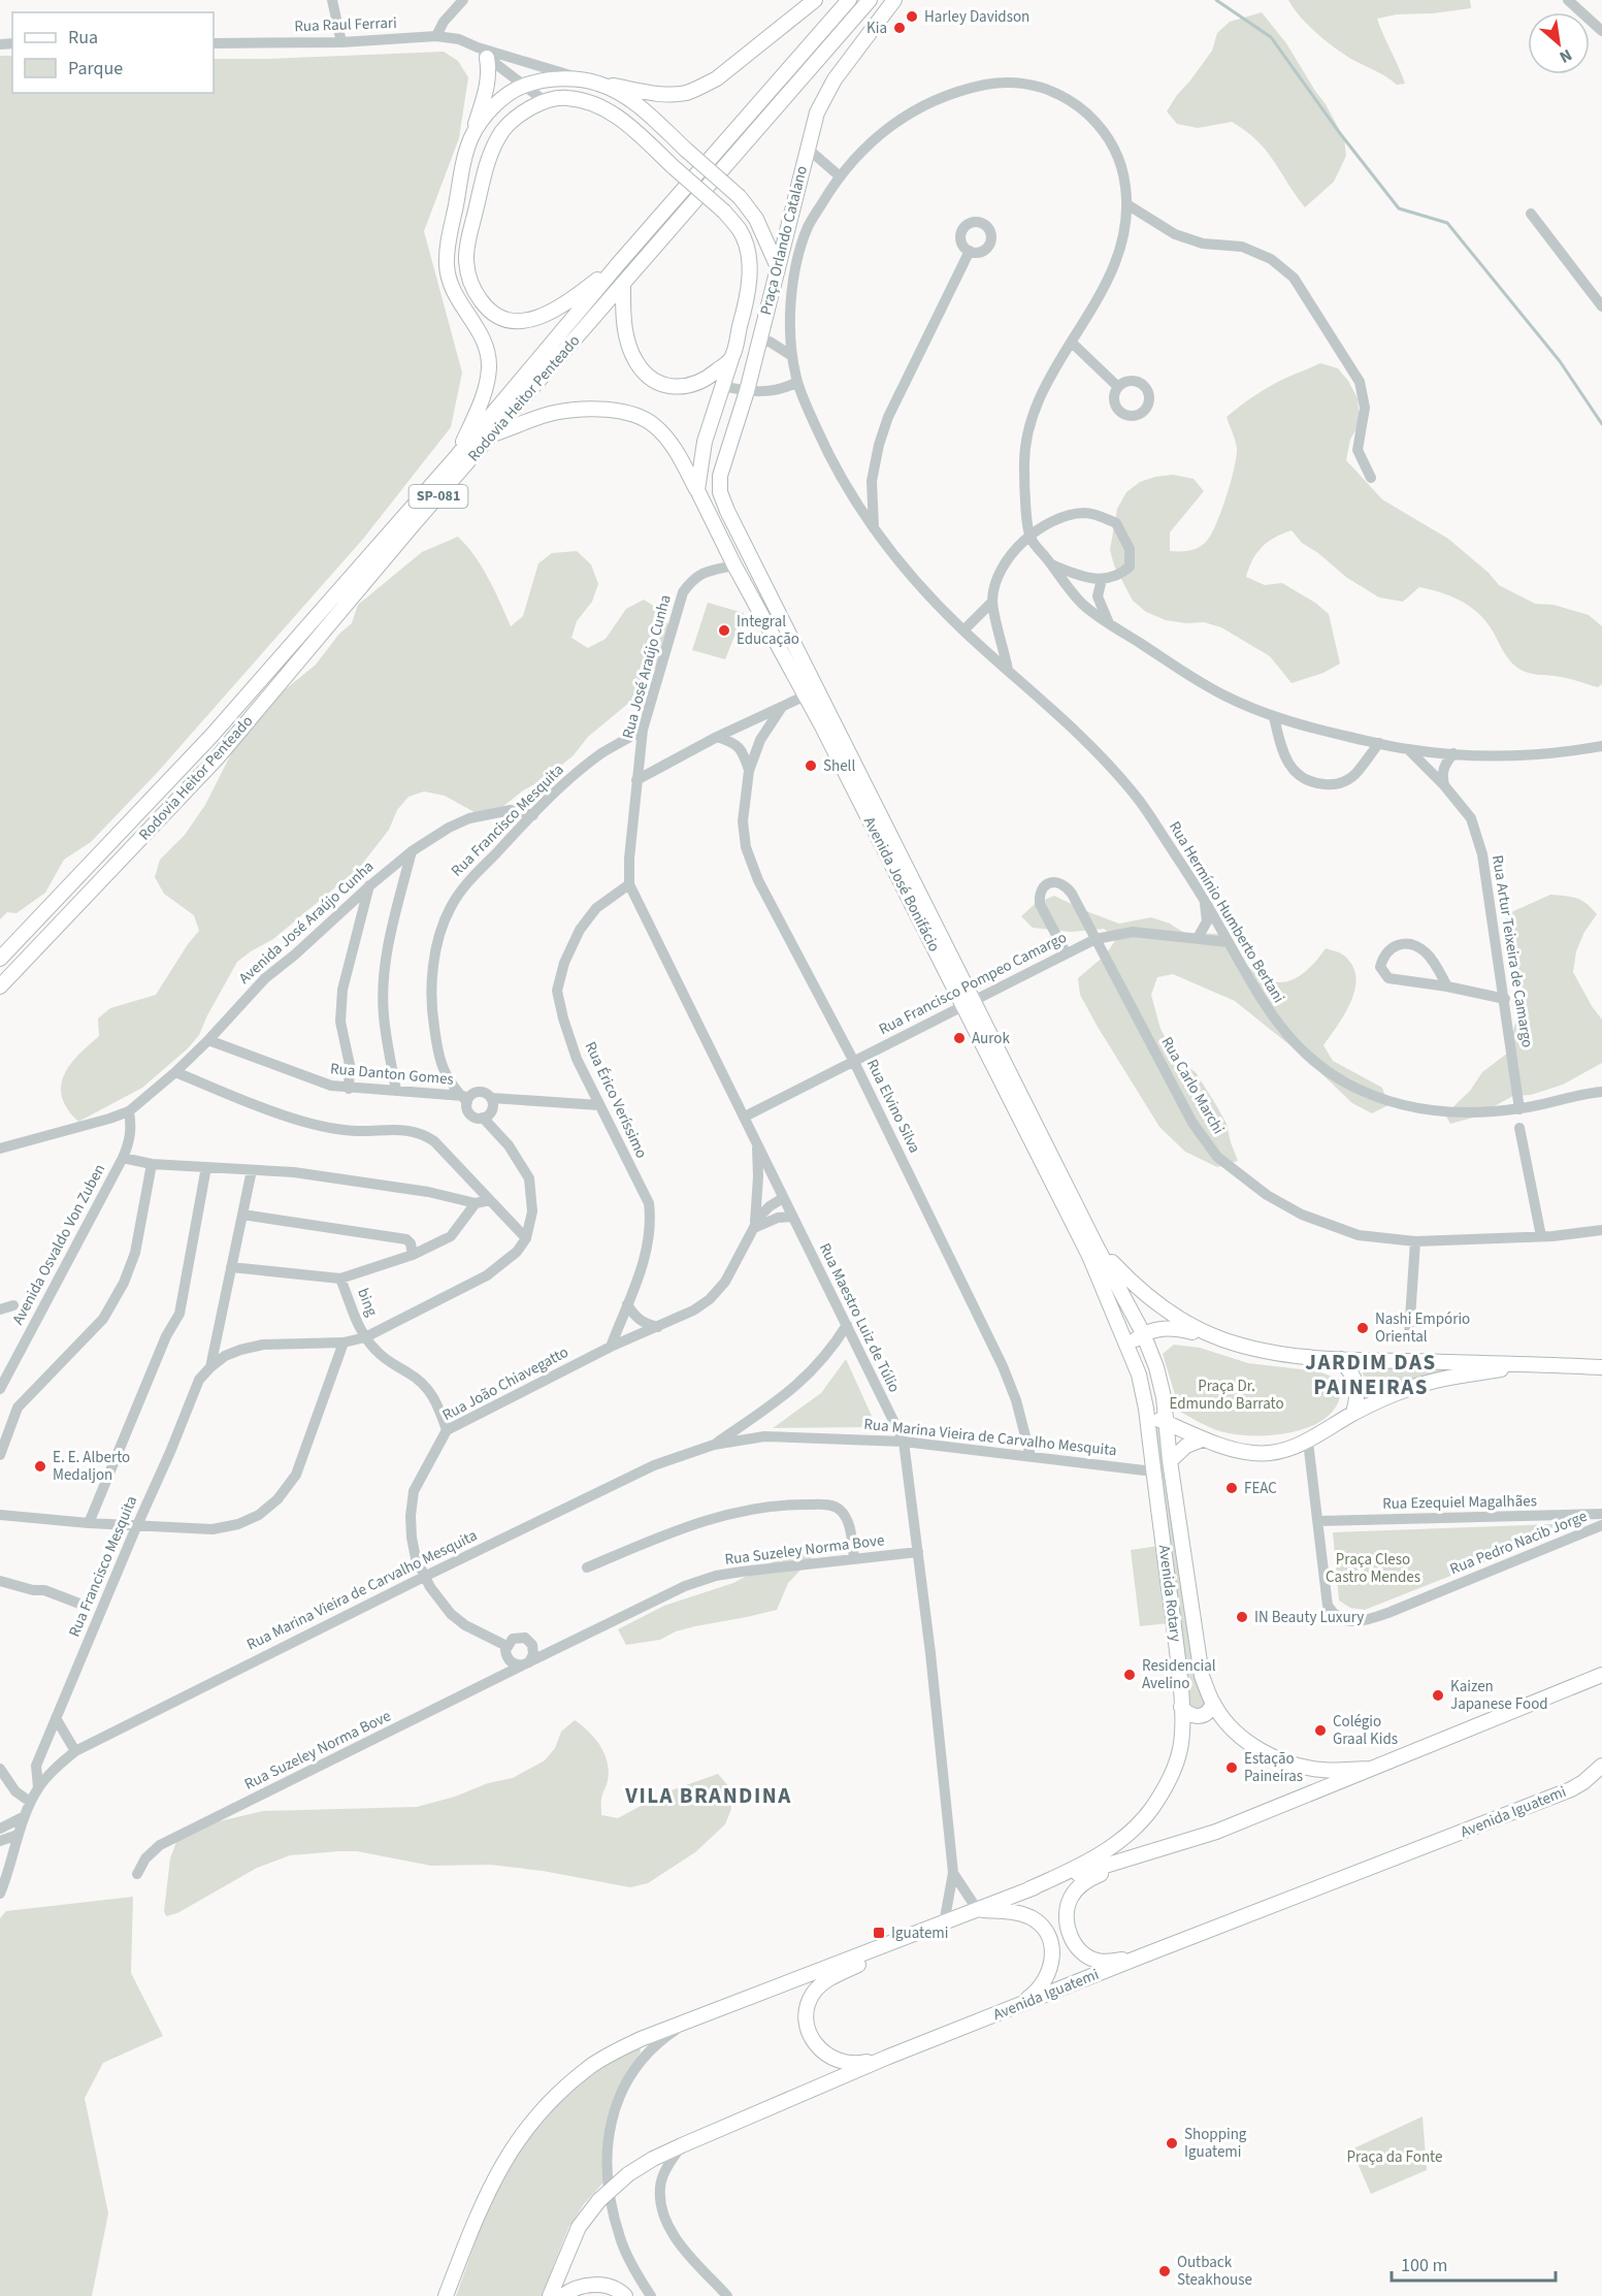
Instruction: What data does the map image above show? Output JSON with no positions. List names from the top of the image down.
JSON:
{
  "streets": {
    "main road": [
      "Praça Orlando Catalano",
      "Rodovia Heitor Penteado",
      "SP-081",
      "Avenida José Bonifácio",
      "Avenida Rotary",
      "Avenida Iguatemi"
    ],
    "street": [
      "Rua Raul Ferrari",
      "Rua José Araújo Cunha",
      "Rua Francisco Mesquita",
      "Rua Hermínio Humberto Bertani",
      "Avenida José Araújo Cunha",
      "Rua Artur Teixeira de Camargo",
      "Rua Francisco Pompeo Camargo",
      "Rua Danton Gomes",
      "Rua Carlo Marchi",
      "Rua Érico Veríssimo",
      "Rua Elvino Silva",
      "Avenida Osvaldo Von Zuben",
      "bing",
      "Rua Maestro Luiz de Túlio",
      "Rua João Chiavegatto",
      "Rua Marina Vieira de Carvalho Mesquita",
      "Rua Ezequiel Magalhães",
      "Rua Pedro Nacib Jorge",
      "Rua Suzeley Norma Bove"
    ]
  },
  "crossings": [
    ["Praça Orlando Catalano", "Avenida José Bonifácio"],
    ["Praça Orlando Catalano", "Rua Hermínio Humberto Bertani"],
    ["Rodovia Heitor Penteado", "Avenida José Bonifácio"],
    ["Rua José Araújo Cunha", "Rua Francisco Mesquita"],
    ["Rua José Araújo Cunha", "Avenida José Bonifácio"],
    ["Rua José Araújo Cunha", "Rua Érico Veríssimo"],
    ["Rua José Araújo Cunha", "Rua Maestro Luiz de Túlio"],
    ["Rua Francisco Mesquita", "Avenida José Araújo Cunha"],
    ["Rua Francisco Mesquita", "Rua Danton Gomes"],
    ["Rua Francisco Mesquita", "bing"],
    ["Rua Francisco Mesquita", "Rua Marina Vieira de Carvalho Mesquita"],
    ["Avenida José Bonifácio", "Rua Francisco Pompeo Camargo"],
    ["Avenida José Bonifácio", "Avenida Rotary"],
    ["Rua Hermínio Humberto Bertani", "Rua Artur Teixeira de Camargo"],
    ["Rua Hermínio Humberto Bertani", "Rua Francisco Pompeo Camargo"],
    ["Avenida José Araújo Cunha", "Rua Danton Gomes"],
    ["Avenida José Araújo Cunha", "Avenida Osvaldo Von Zuben"],
    ["Rua Francisco Pompeo Camargo", "Rua Carlo Marchi"],
    ["Rua Francisco Pompeo Camargo", "Rua Elvino Silva"],
    ["Rua Francisco Pompeo Camargo", "Rua Maestro Luiz de Túlio"],
    ["Rua Érico Veríssimo", "Rua Maestro Luiz de Túlio"],
    ["Rua Érico Veríssimo", "Rua João Chiavegatto"],
    ["Rua Elvino Silva", "Rua Marina Vieira de Carvalho Mesquita"],
    ["Rua Maestro Luiz de Túlio", "Rua João Chiavegatto"],
    ["Rua Maestro Luiz de Túlio", "Rua Marina Vieira de Carvalho Mesquita"],
    ["Rua Maestro Luiz de Túlio", "Rua Suzeley Norma Bove"],
    ["Rua João Chiavegatto", "Rua Marina Vieira de Carvalho Mesquita"],
    ["Rua João Chiavegatto", "Rua Suzeley Norma Bove"],
    ["Rua Marina Vieira de Carvalho Mesquita", "Avenida Rotary"],
    ["Rua Ezequiel Magalhães", "Rua Pedro Nacib Jorge"]
  ],
  "districts": ["JARDIM DAS PAINEIRAS", "VILA BRANDINA"],
  "parks": ["Praça Dr. Edmundo Barrato", "Praça Cleso Castro Mendes", "Praça da Fonte"],
  "places": {
    "other": [
      "Harley Davidson",
      "Kia",
      "Integral Educação",
      "Shell",
      "Aurok",
      "Nashi Empório Oriental",
      "E. E. Alberto Medaljon",
      "FEAC",
      "IN Beauty Luxury",
      "Residencial Avelino",
      "Kaizen Japanese Food",
      "Colégio Graal Kids",
      "Estação Paineiras",
      "Shopping Iguatemi",
      "Outback Steakhouse"
    ],
    "transit": ["Iguatemi"]
  },
  "legend": ["Rua", "Parque"],
  "scale_bar": "100 m",
  "north": "bottom right"
}
